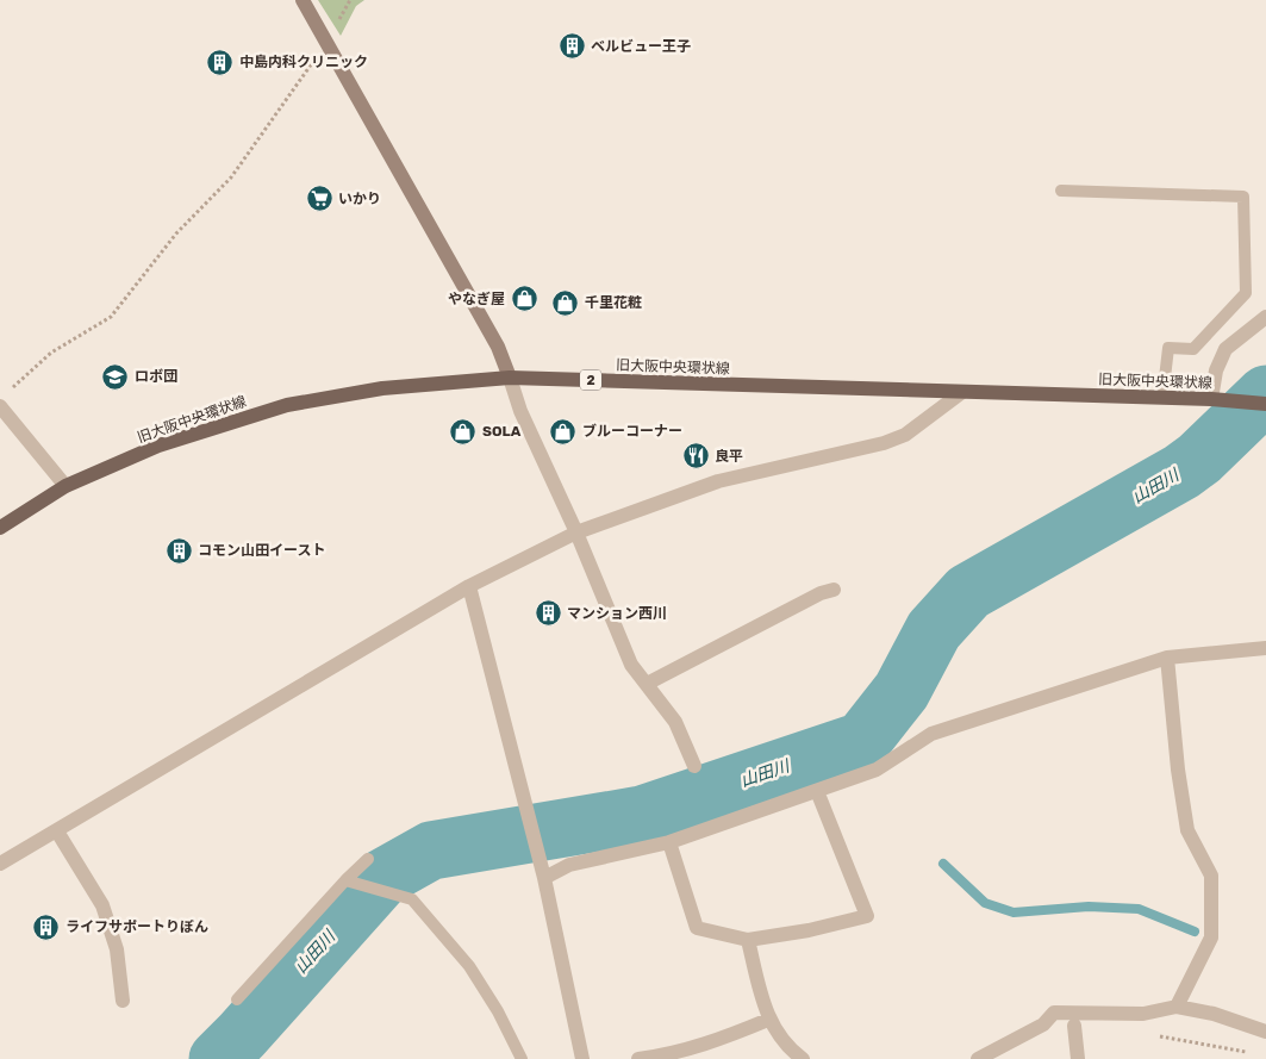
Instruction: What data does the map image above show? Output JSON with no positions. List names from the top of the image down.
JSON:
{
  "streets": {
    "main road": ["旧大阪中央環状線", "2"]
  },
  "water": ["山田川"],
  "places": {
    "building": [
      "ベルビュー王子",
      "中島内科クリニック",
      "コモン山田イースト",
      "マンション西川",
      "ライフサポートりぼん"
    ],
    "supermarket": ["いかり"],
    "shop": [
      "やなぎ屋",
      "千里花粧",
      "SOLA",
      "ブルーコーナー"
    ],
    "school or university": ["ロボ団"],
    "restaurant": ["良平"]
  }
}
